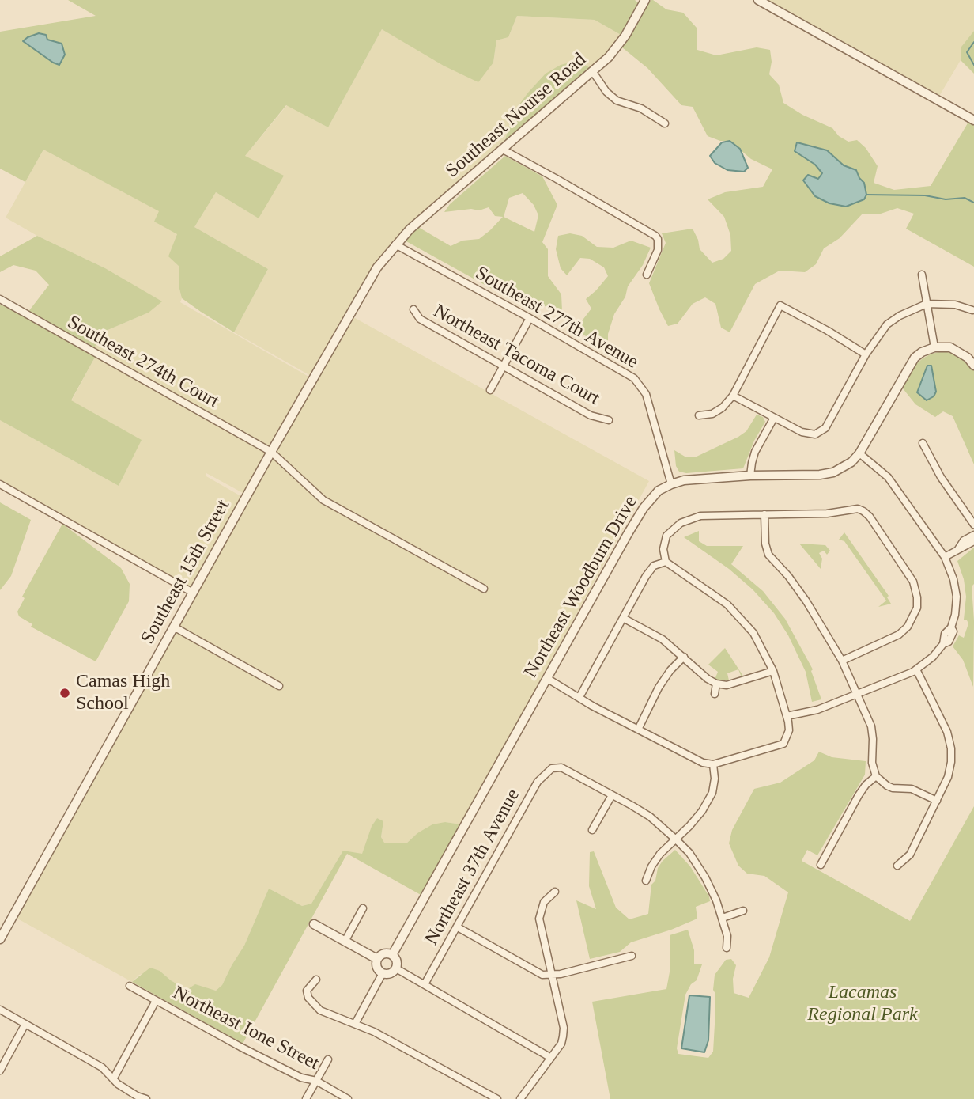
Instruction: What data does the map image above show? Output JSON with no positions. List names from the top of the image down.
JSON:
{
  "streets": {
    "street": [
      "Southeast Nourse Road",
      "Southeast 277th Avenue",
      "Northeast Tacoma Court",
      "Southeast 274th Court",
      "Southeast 15th Street",
      "Northeast Woodburn Drive",
      "Northeast 37th Avenue",
      "Northeast Ione Street"
    ]
  },
  "crossings": [
    ["Southeast Nourse Road", "Southeast 277th Avenue"],
    ["Southeast Nourse Road", "Southeast 15th Street"],
    ["Southeast 277th Avenue", "Southeast 15th Street"],
    ["Southeast 277th Avenue", "Northeast Woodburn Drive"],
    ["Southeast 274th Court", "Southeast 15th Street"]
  ],
  "parks": ["Lacamas Regional Park"],
  "places": ["Camas High School"]
}
